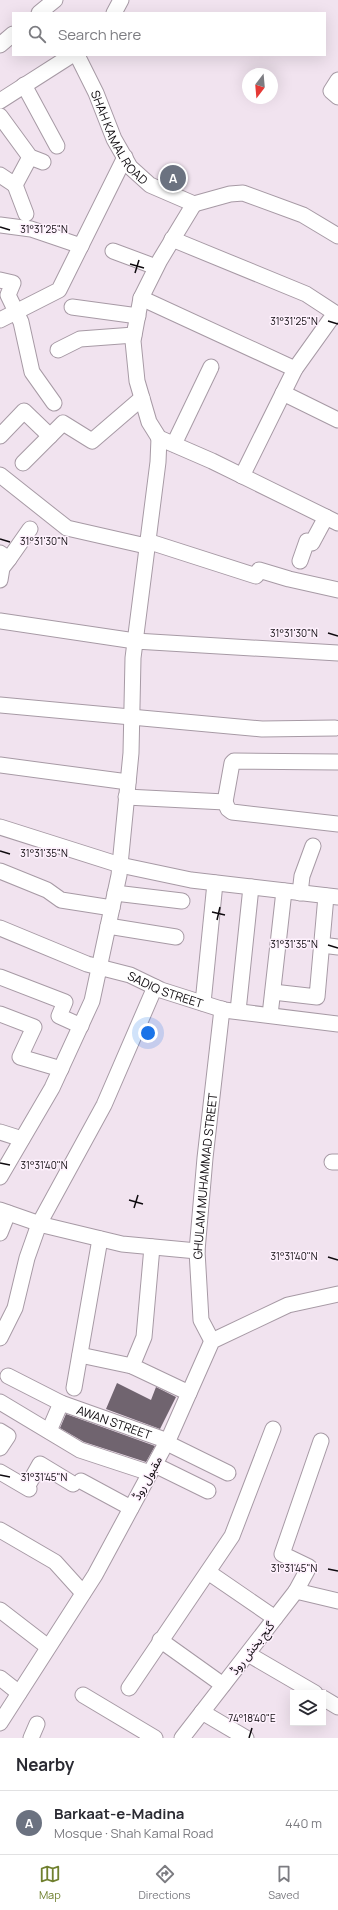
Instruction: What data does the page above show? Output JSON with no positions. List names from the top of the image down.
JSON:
{
  "streets": {
    "street": [
      "SHAH KAMAL ROAD",
      "SADIQ STREET",
      "GHULAM MUHAMMAD STREET",
      "AWAN STREET",
      "مقبول روڈ",
      "گنج بخش روڈ"
    ]
  },
  "crossings": [
    ["SADIQ STREET", "GHULAM MUHAMMAD STREET"],
    ["GHULAM MUHAMMAD STREET", "مقبول روڈ"],
    ["AWAN STREET", "مقبول روڈ"]
  ],
  "north": "bottom",
  "page": {
    "search": "Search here",
    "pins": "A",
    "heading": "Nearby",
    "list": [
      {
        "mark": "A",
        "name": "Barkaat-e-Madina",
        "note": "Mosque · Shah Kamal Road",
        "value": "440 m"
      }
    ],
    "nav": ["Map", "Directions", "Saved"]
  },
  "coordinates": [
    "31°31'25\"N",
    "31°31'30\"N",
    "31°31'35\"N",
    "31°31'40\"N",
    "31°31'45\"N",
    "74°18'40\"E"
  ]
}
